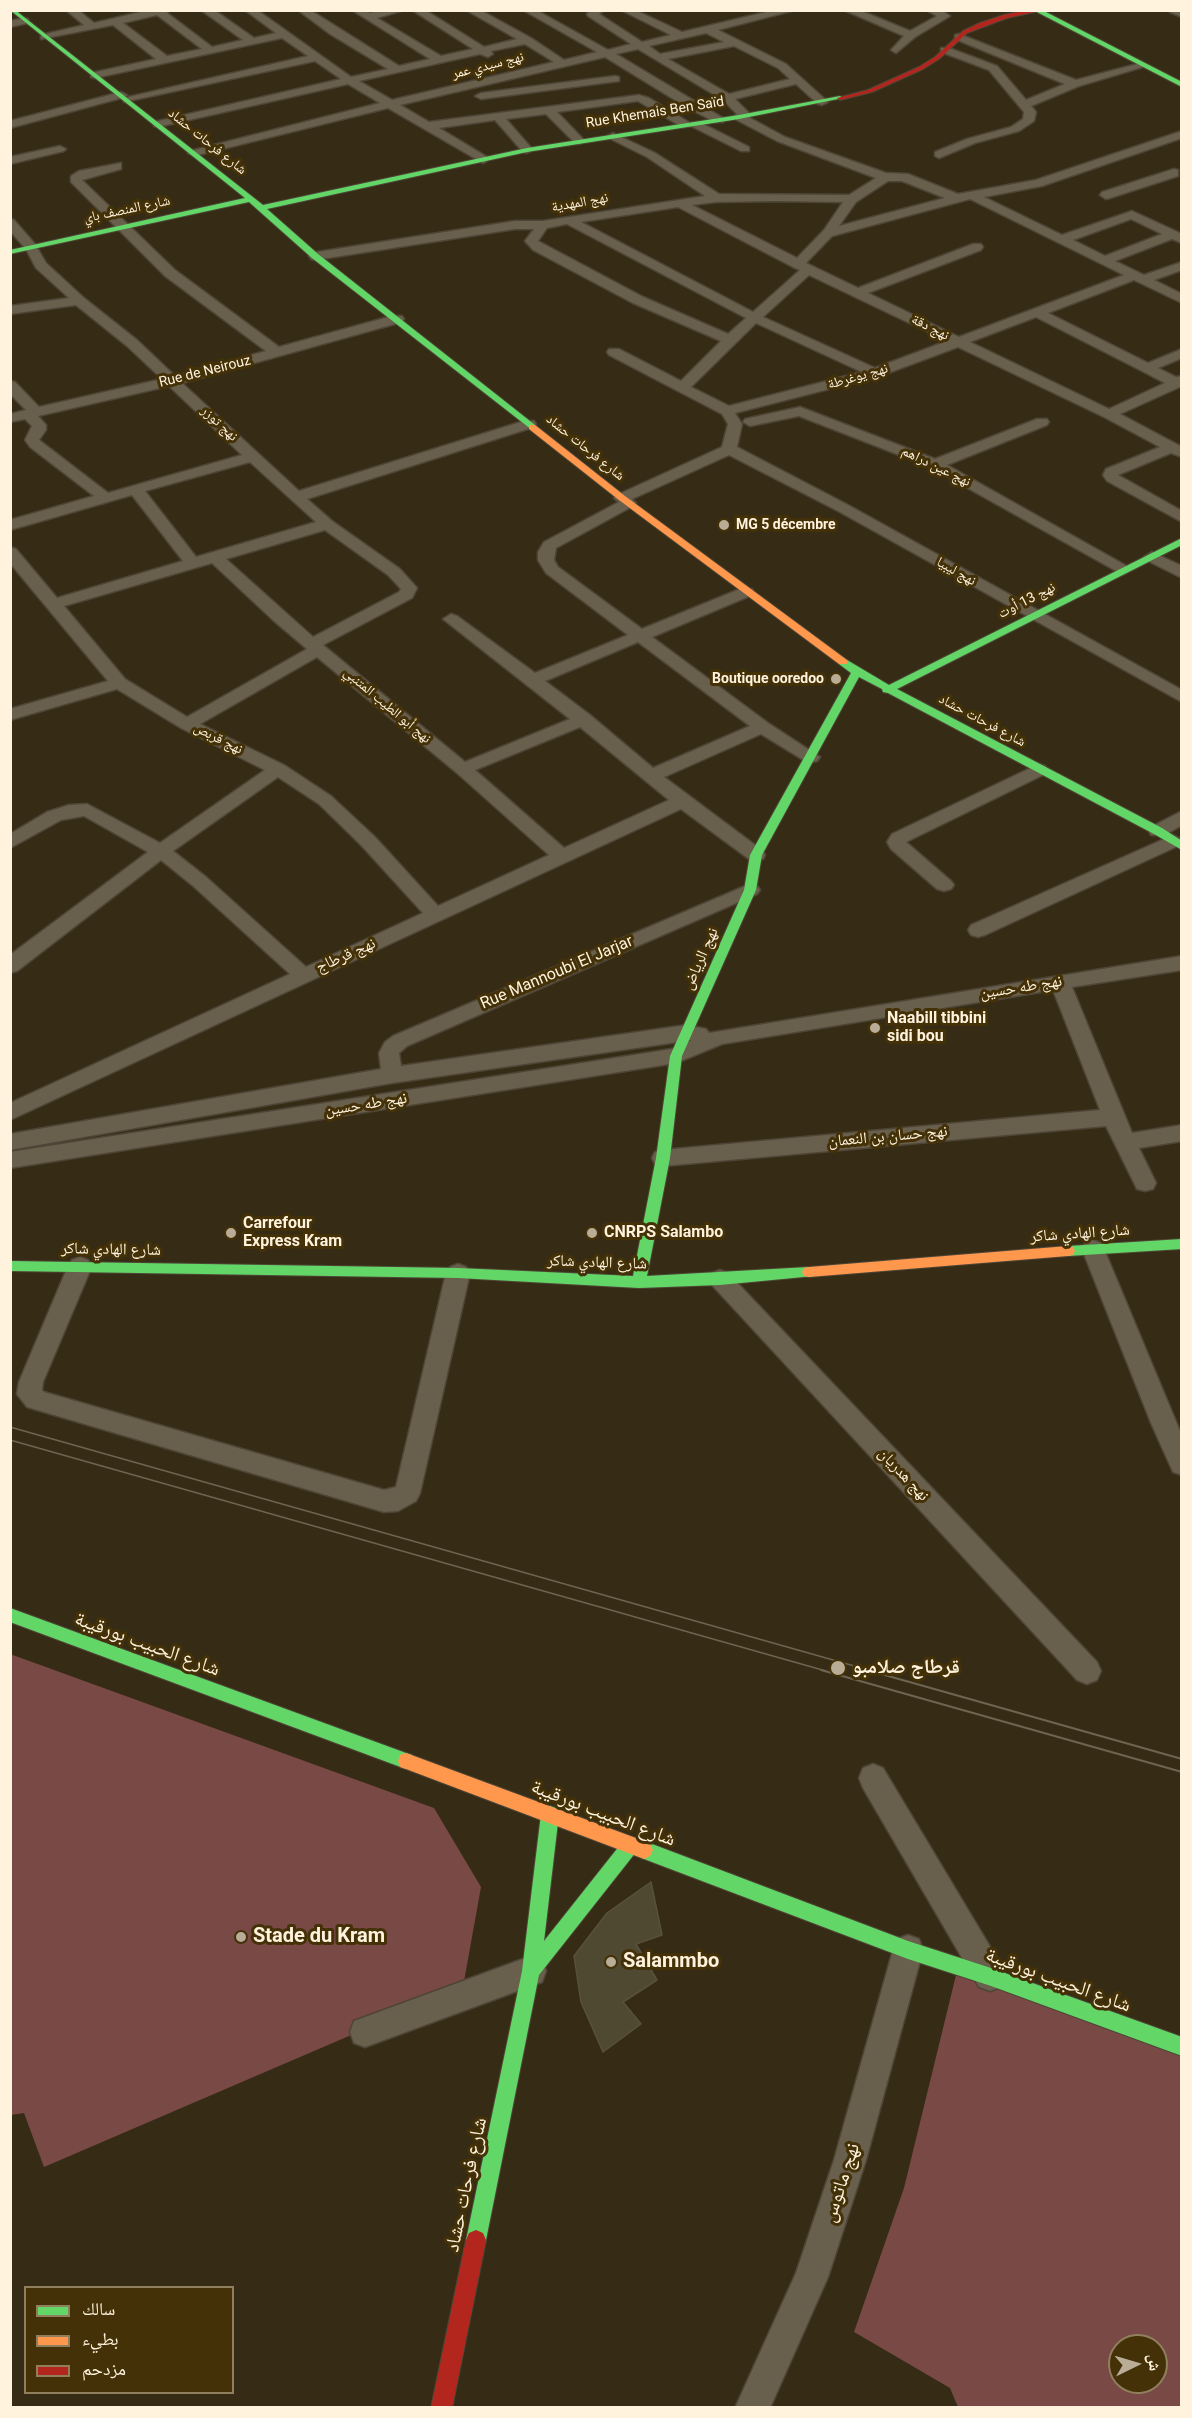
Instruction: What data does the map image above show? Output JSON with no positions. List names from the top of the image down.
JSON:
{
  "streets": {
    "street": [
      "نهج سيدي عمر",
      "Rue Khemais Ben Saïd",
      "شارع فرحات حشاد",
      "نهج المهدية",
      "شارع المنصف باي",
      "نهج دقة",
      "Rue de Neirouz",
      "نهج يوغرطة",
      "نهج توزر",
      "نهج عين دراهم",
      "نهج ليبيا",
      "نهج 13 أوت",
      "نهج أبو الطيب المتنبي",
      "نهج قربص",
      "نهج قرطاج",
      "نهج الرياض",
      "Rue Mannoubi El Jarjar",
      "نهج طه حسين",
      "نهج حسان بن النعمان",
      "شارع الهادي شاكر",
      "نهج هدريان",
      "شارع الحبيب بورقيبة",
      "نهج ماتوس"
    ]
  },
  "crossings": [
    ["نهج سيدي عمر", "شارع فرحات حشاد"],
    ["Rue Khemais Ben Saïd", "شارع فرحات حشاد"],
    ["شارع فرحات حشاد", "نهج المهدية"],
    ["شارع فرحات حشاد", "شارع المنصف باي"],
    ["شارع فرحات حشاد", "Rue de Neirouz"],
    ["شارع فرحات حشاد", "نهج 13 أوت"],
    ["شارع فرحات حشاد", "نهج الرياض"],
    ["شارع فرحات حشاد", "شارع الحبيب بورقيبة"],
    ["نهج المهدية", "نهج دقة"],
    ["شارع المنصف باي", "نهج توزر"],
    ["نهج دقة", "نهج يوغرطة"],
    ["Rue de Neirouz", "نهج توزر"],
    ["نهج يوغرطة", "نهج عين دراهم"],
    ["نهج توزر", "نهج أبو الطيب المتنبي"],
    ["نهج عين دراهم", "نهج 13 أوت"],
    ["نهج ليبيا", "نهج 13 أوت"],
    ["نهج أبو الطيب المتنبي", "نهج قرطاج"],
    ["نهج قربص", "نهج قرطاج"],
    ["نهج الرياض", "Rue Mannoubi El Jarjar"],
    ["نهج الرياض", "نهج طه حسين"],
    ["نهج الرياض", "نهج حسان بن النعمان"],
    ["نهج الرياض", "شارع الهادي شاكر"],
    ["Rue Mannoubi El Jarjar", "نهج طه حسين"],
    ["شارع الهادي شاكر", "نهج هدريان"],
    ["شارع الحبيب بورقيبة", "نهج ماتوس"]
  ],
  "places": [
    "MG 5 décembre",
    "Boutique ooredoo",
    "Naabill tibbini sidi bou",
    "Carrefour Express Kram",
    "CNRPS Salambo",
    "قرطاج صلامبو",
    "Stade du Kram",
    "Salammbo"
  ],
  "legend": ["سالك", "بطيء", "مزدحم"],
  "north": "right"
}
